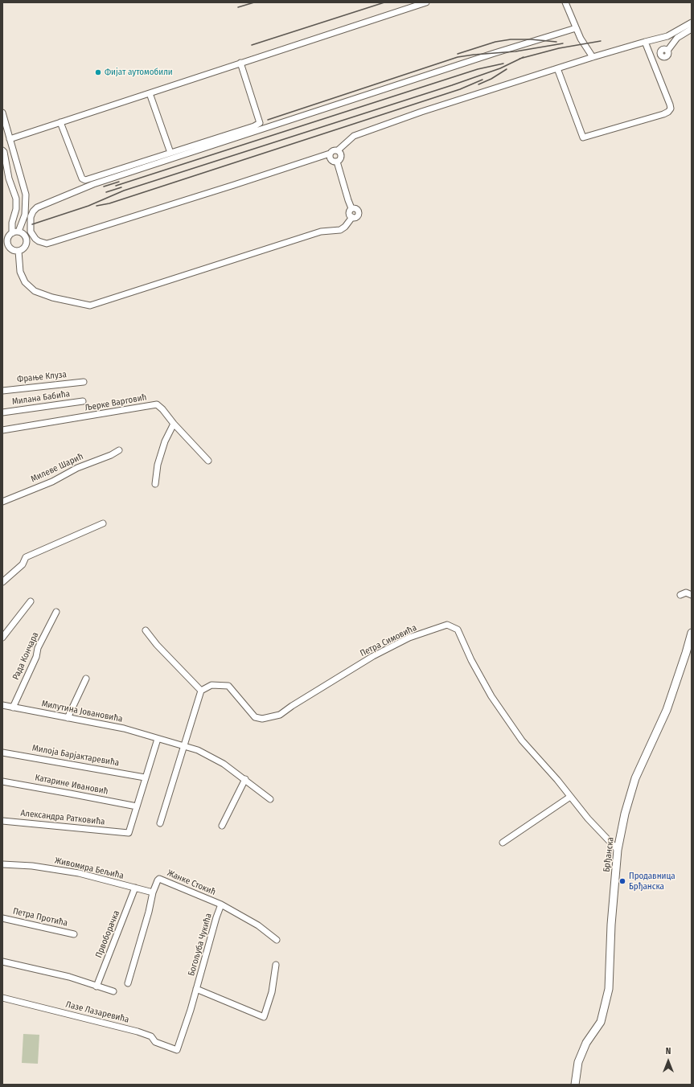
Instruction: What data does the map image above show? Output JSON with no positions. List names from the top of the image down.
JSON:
{
  "streets": {
    "street": [
      "Фрање Клуза",
      "Милана Бабића",
      "Љерке Варговић",
      "Милеве Шарић",
      "Петра Симовића",
      "Рада Кончара",
      "Милутина Јовановића",
      "Милоја Барјактаревића",
      "Катарине Ивановић",
      "Александра Ратковића",
      "Брђанска",
      "Живомира Бељића",
      "Жанке Стокић",
      "Петра Протића",
      "Првоборачка",
      "Богољуба Чукића",
      "Лазе Лазаревића"
    ]
  },
  "crossings": [
    ["Петра Симовића", "Брђанска"],
    ["Рада Кончара", "Милутина Јовановића"],
    ["Катарине Ивановић", "Александра Ратковића"],
    ["Живомира Бељића", "Жанке Стокић"],
    ["Живомира Бељића", "Првоборачка"],
    ["Жанке Стокић", "Богољуба Чукића"],
    ["Богољуба Чукића", "Лазе Лазаревића"]
  ],
  "places": ["Фијат аутомобили", "Продавница Брђанска"],
  "north": "top"
}
